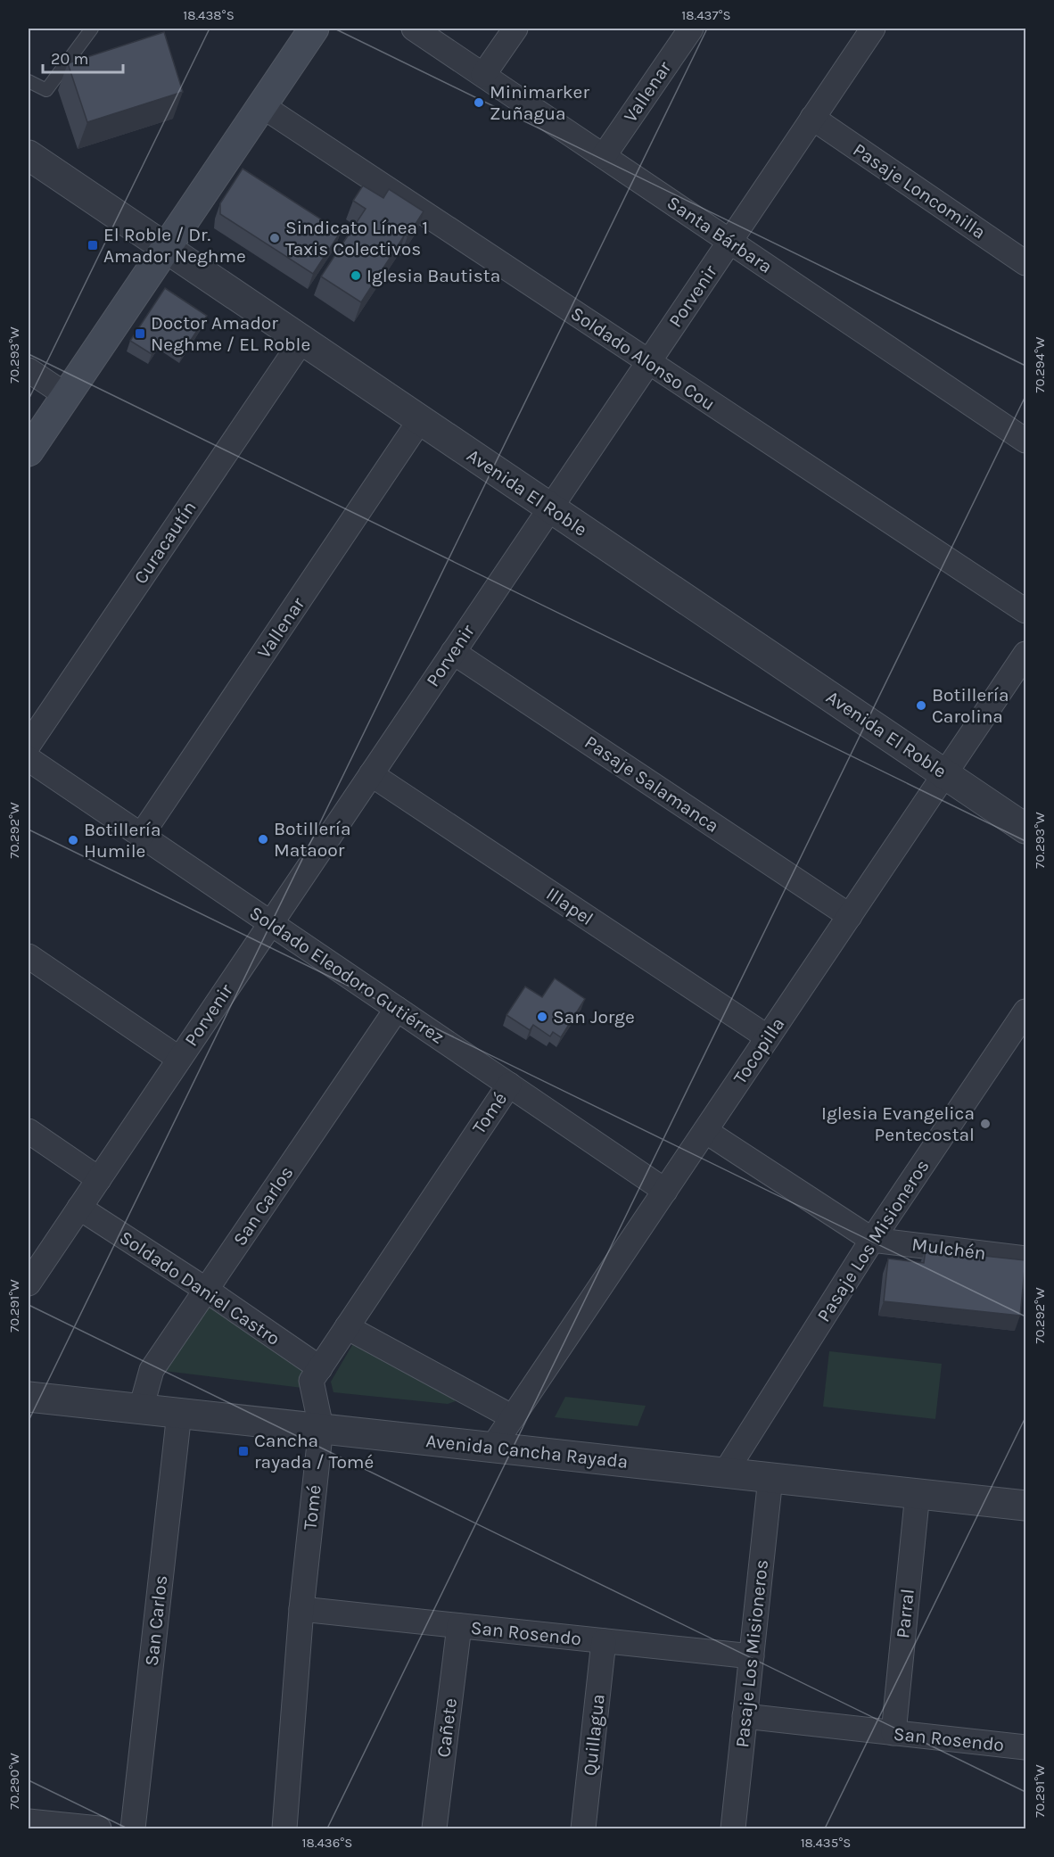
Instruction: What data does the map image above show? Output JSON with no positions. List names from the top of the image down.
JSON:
{
  "streets": {
    "street": [
      "Vallenar",
      "Pasaje Loncomilla",
      "Santa Bárbara",
      "Porvenir",
      "Soldado Alonso Cou",
      "Avenida El Roble",
      "Curacautín",
      "Pasaje Salamanca",
      "Illapel",
      "Soldado Eleodoro Gutiérrez",
      "Tocopilla",
      "Tomé",
      "San Carlos",
      "Pasaje Los Misioneros",
      "Mulchén",
      "Soldado Daniel Castro",
      "Avenida Cancha Rayada",
      "Parral",
      "San Rosendo",
      "Cañete",
      "Quillagua"
    ]
  },
  "crossings": [
    ["Vallenar", "Santa Bárbara"],
    ["Vallenar", "Avenida El Roble"],
    ["Vallenar", "Soldado Eleodoro Gutiérrez"],
    ["Pasaje Loncomilla", "Porvenir"],
    ["Santa Bárbara", "Porvenir"],
    ["Porvenir", "Soldado Alonso Cou"],
    ["Porvenir", "Avenida El Roble"],
    ["Porvenir", "Pasaje Salamanca"],
    ["Porvenir", "Illapel"],
    ["Porvenir", "Soldado Eleodoro Gutiérrez"],
    ["Porvenir", "Soldado Daniel Castro"],
    ["Avenida El Roble", "Curacautín"],
    ["Avenida El Roble", "Tocopilla"],
    ["Pasaje Salamanca", "Tocopilla"],
    ["Illapel", "Tocopilla"],
    ["Soldado Eleodoro Gutiérrez", "Tocopilla"],
    ["Soldado Eleodoro Gutiérrez", "Tomé"],
    ["Soldado Eleodoro Gutiérrez", "San Carlos"],
    ["Tocopilla", "Avenida Cancha Rayada"],
    ["Tomé", "Soldado Daniel Castro"],
    ["Tomé", "Avenida Cancha Rayada"],
    ["Tomé", "San Rosendo"],
    ["San Carlos", "Soldado Daniel Castro"],
    ["San Carlos", "Avenida Cancha Rayada"],
    ["Pasaje Los Misioneros", "Mulchén"],
    ["Pasaje Los Misioneros", "Avenida Cancha Rayada"],
    ["Pasaje Los Misioneros", "San Rosendo"],
    ["Avenida Cancha Rayada", "Parral"],
    ["Parral", "San Rosendo"],
    ["San Rosendo", "Cañete"],
    ["San Rosendo", "Quillagua"]
  ],
  "places": {
    "other": [
      "Minimarker Zuñagua",
      "Sindicato Línea 1 Taxis Colectivos",
      "Iglesia Bautista",
      "Botillería Carolina",
      "Botillería Mataoor",
      "Botillería Humile",
      "San Jorge",
      "Iglesia Evangelica Pentecostal"
    ],
    "transit": ["El Roble / Dr. Amador Neghme", "Doctor Amador Neghme / EL Roble", "Cancha rayada / Tomé"]
  },
  "scale_bar": "20 m",
  "coordinates": [
    "18.438°S",
    "18.437°S",
    "70.293°W",
    "70.294°W",
    "70.292°W",
    "70.291°W",
    "70.290°W",
    "18.436°S",
    "18.435°S"
  ]
}
